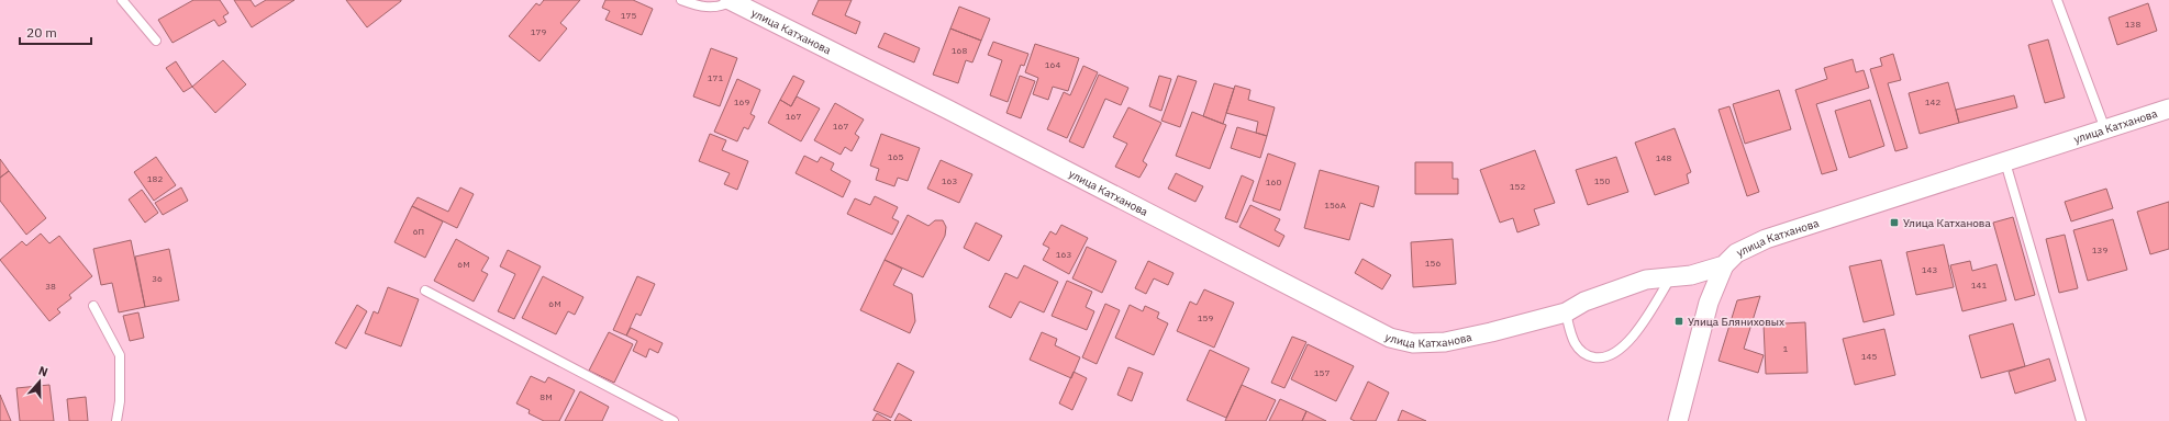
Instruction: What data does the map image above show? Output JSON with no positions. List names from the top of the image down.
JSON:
{
  "streets": {
    "street": ["улица Катханова"]
  },
  "places": {
    "transit": ["Улица Катханова", "Улица Бляниховых"]
  },
  "house_numbers": [
    "175",
    "138",
    "179",
    "168",
    "164",
    "171",
    "169",
    "142",
    "167",
    "167",
    "165",
    "148",
    "182",
    "163",
    "150",
    "160",
    "152",
    "156А",
    "6П",
    "139",
    "163",
    "156",
    "6М",
    "143",
    "36",
    "141",
    "38",
    "6М",
    "159",
    "1",
    "145",
    "157",
    "8М"
  ],
  "scale_bar": "20 m",
  "north": "top"
}
